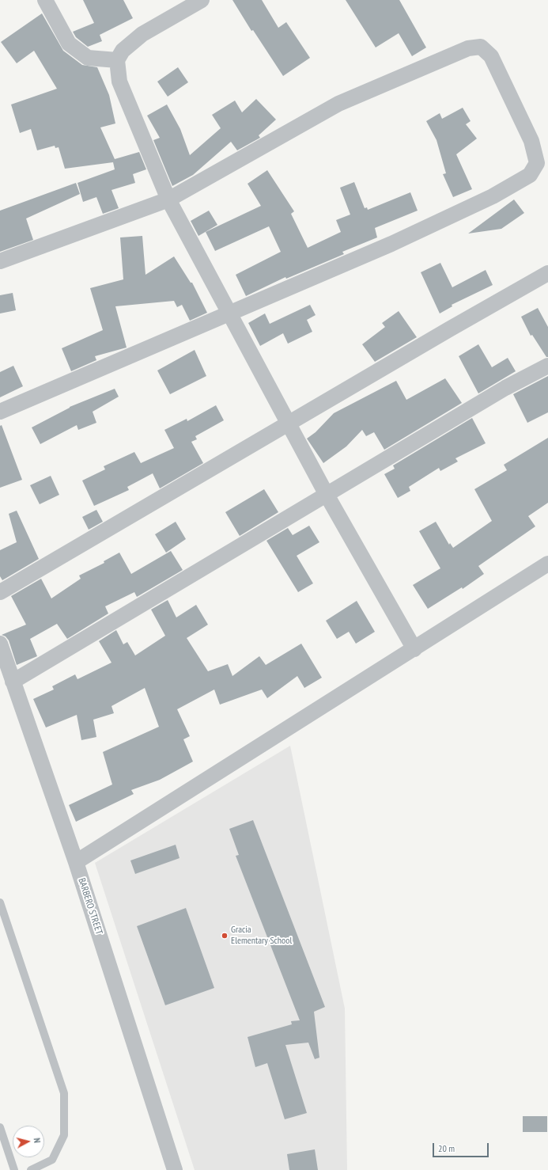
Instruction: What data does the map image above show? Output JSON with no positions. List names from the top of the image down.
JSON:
{
  "streets": {
    "street": ["BARBERO STREET"]
  },
  "places": ["Gracia Elementary School"],
  "scale_bar": "20 m",
  "north": "right"
}
